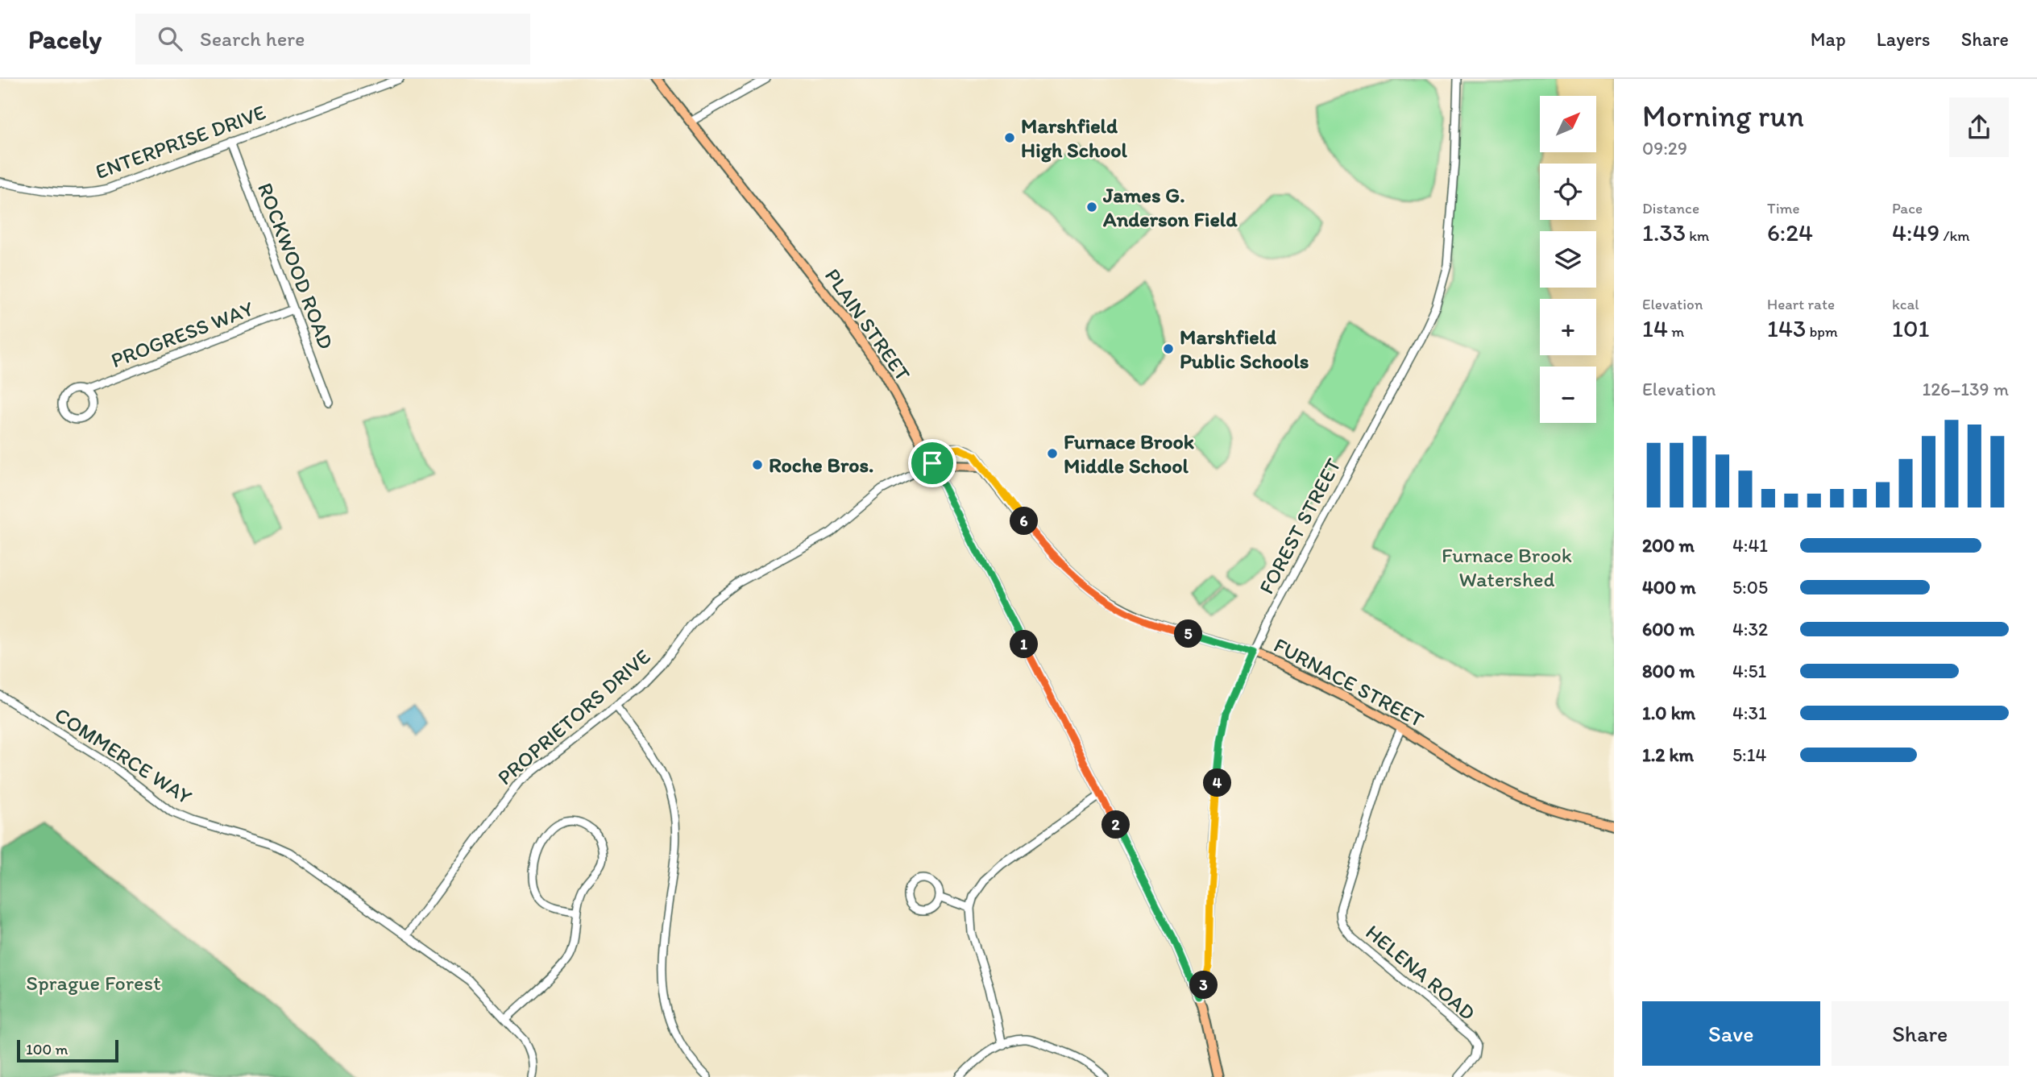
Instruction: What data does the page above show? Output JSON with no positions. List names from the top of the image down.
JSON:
{
  "streets": {
    "main road": ["PLAIN STREET", "FURNACE STREET"],
    "street": [
      "ENTERPRISE DRIVE",
      "ROCKWOOD ROAD",
      "PROGRESS WAY",
      "FOREST STREET",
      "PROPRIETORS DRIVE",
      "COMMERCE WAY",
      "HELENA ROAD"
    ]
  },
  "crossings": [
    ["ENTERPRISE DRIVE", "ROCKWOOD ROAD"],
    ["ROCKWOOD ROAD", "PROGRESS WAY"],
    ["PLAIN STREET", "FOREST STREET"],
    ["PLAIN STREET", "FURNACE STREET"],
    ["PLAIN STREET", "PROPRIETORS DRIVE"],
    ["FOREST STREET", "FURNACE STREET"],
    ["FURNACE STREET", "PROPRIETORS DRIVE"],
    ["FURNACE STREET", "HELENA ROAD"],
    ["PROPRIETORS DRIVE", "COMMERCE WAY"]
  ],
  "parks": ["Furnace Brook Watershed", "Sprague Forest"],
  "places": [
    "Marshfield High School",
    "James G. Anderson Field",
    "Marshfield Public Schools",
    "Furnace Brook Middle School",
    "Roche Bros."
  ],
  "scale_bar": "100 m",
  "north": "top right",
  "page": {
    "header": "Pacely",
    "search": "Search here",
    "nav": ["Map", "Layers", "Share"],
    "heading": ["Morning run", "09:29"],
    "map_buttons": ["+", "−"],
    "stats": [
      ["Distance", "1.33 km"],
      ["Time", "6:24"],
      ["Pace", "4:49 /km"],
      ["Elevation", "14 m"],
      ["Heart rate", "143 bpm"],
      ["kcal", "101"]
    ],
    "chart": ["Elevation", "126–139 m"],
    "pins": [
      "6",
      "5",
      "1",
      "4",
      "2",
      "3"
    ],
    "list": [
      {
        "name": "200 m",
        "note": "4:41"
      },
      {
        "name": "400 m",
        "note": "5:05"
      },
      {
        "name": "600 m",
        "note": "4:32"
      },
      {
        "name": "800 m",
        "note": "4:51"
      },
      {
        "name": "1.0 km",
        "note": "4:31"
      },
      {
        "name": "1.2 km",
        "note": "5:14"
      }
    ],
    "buttons": ["Save", "Share"],
    "scale": "100 m"
  }
}
